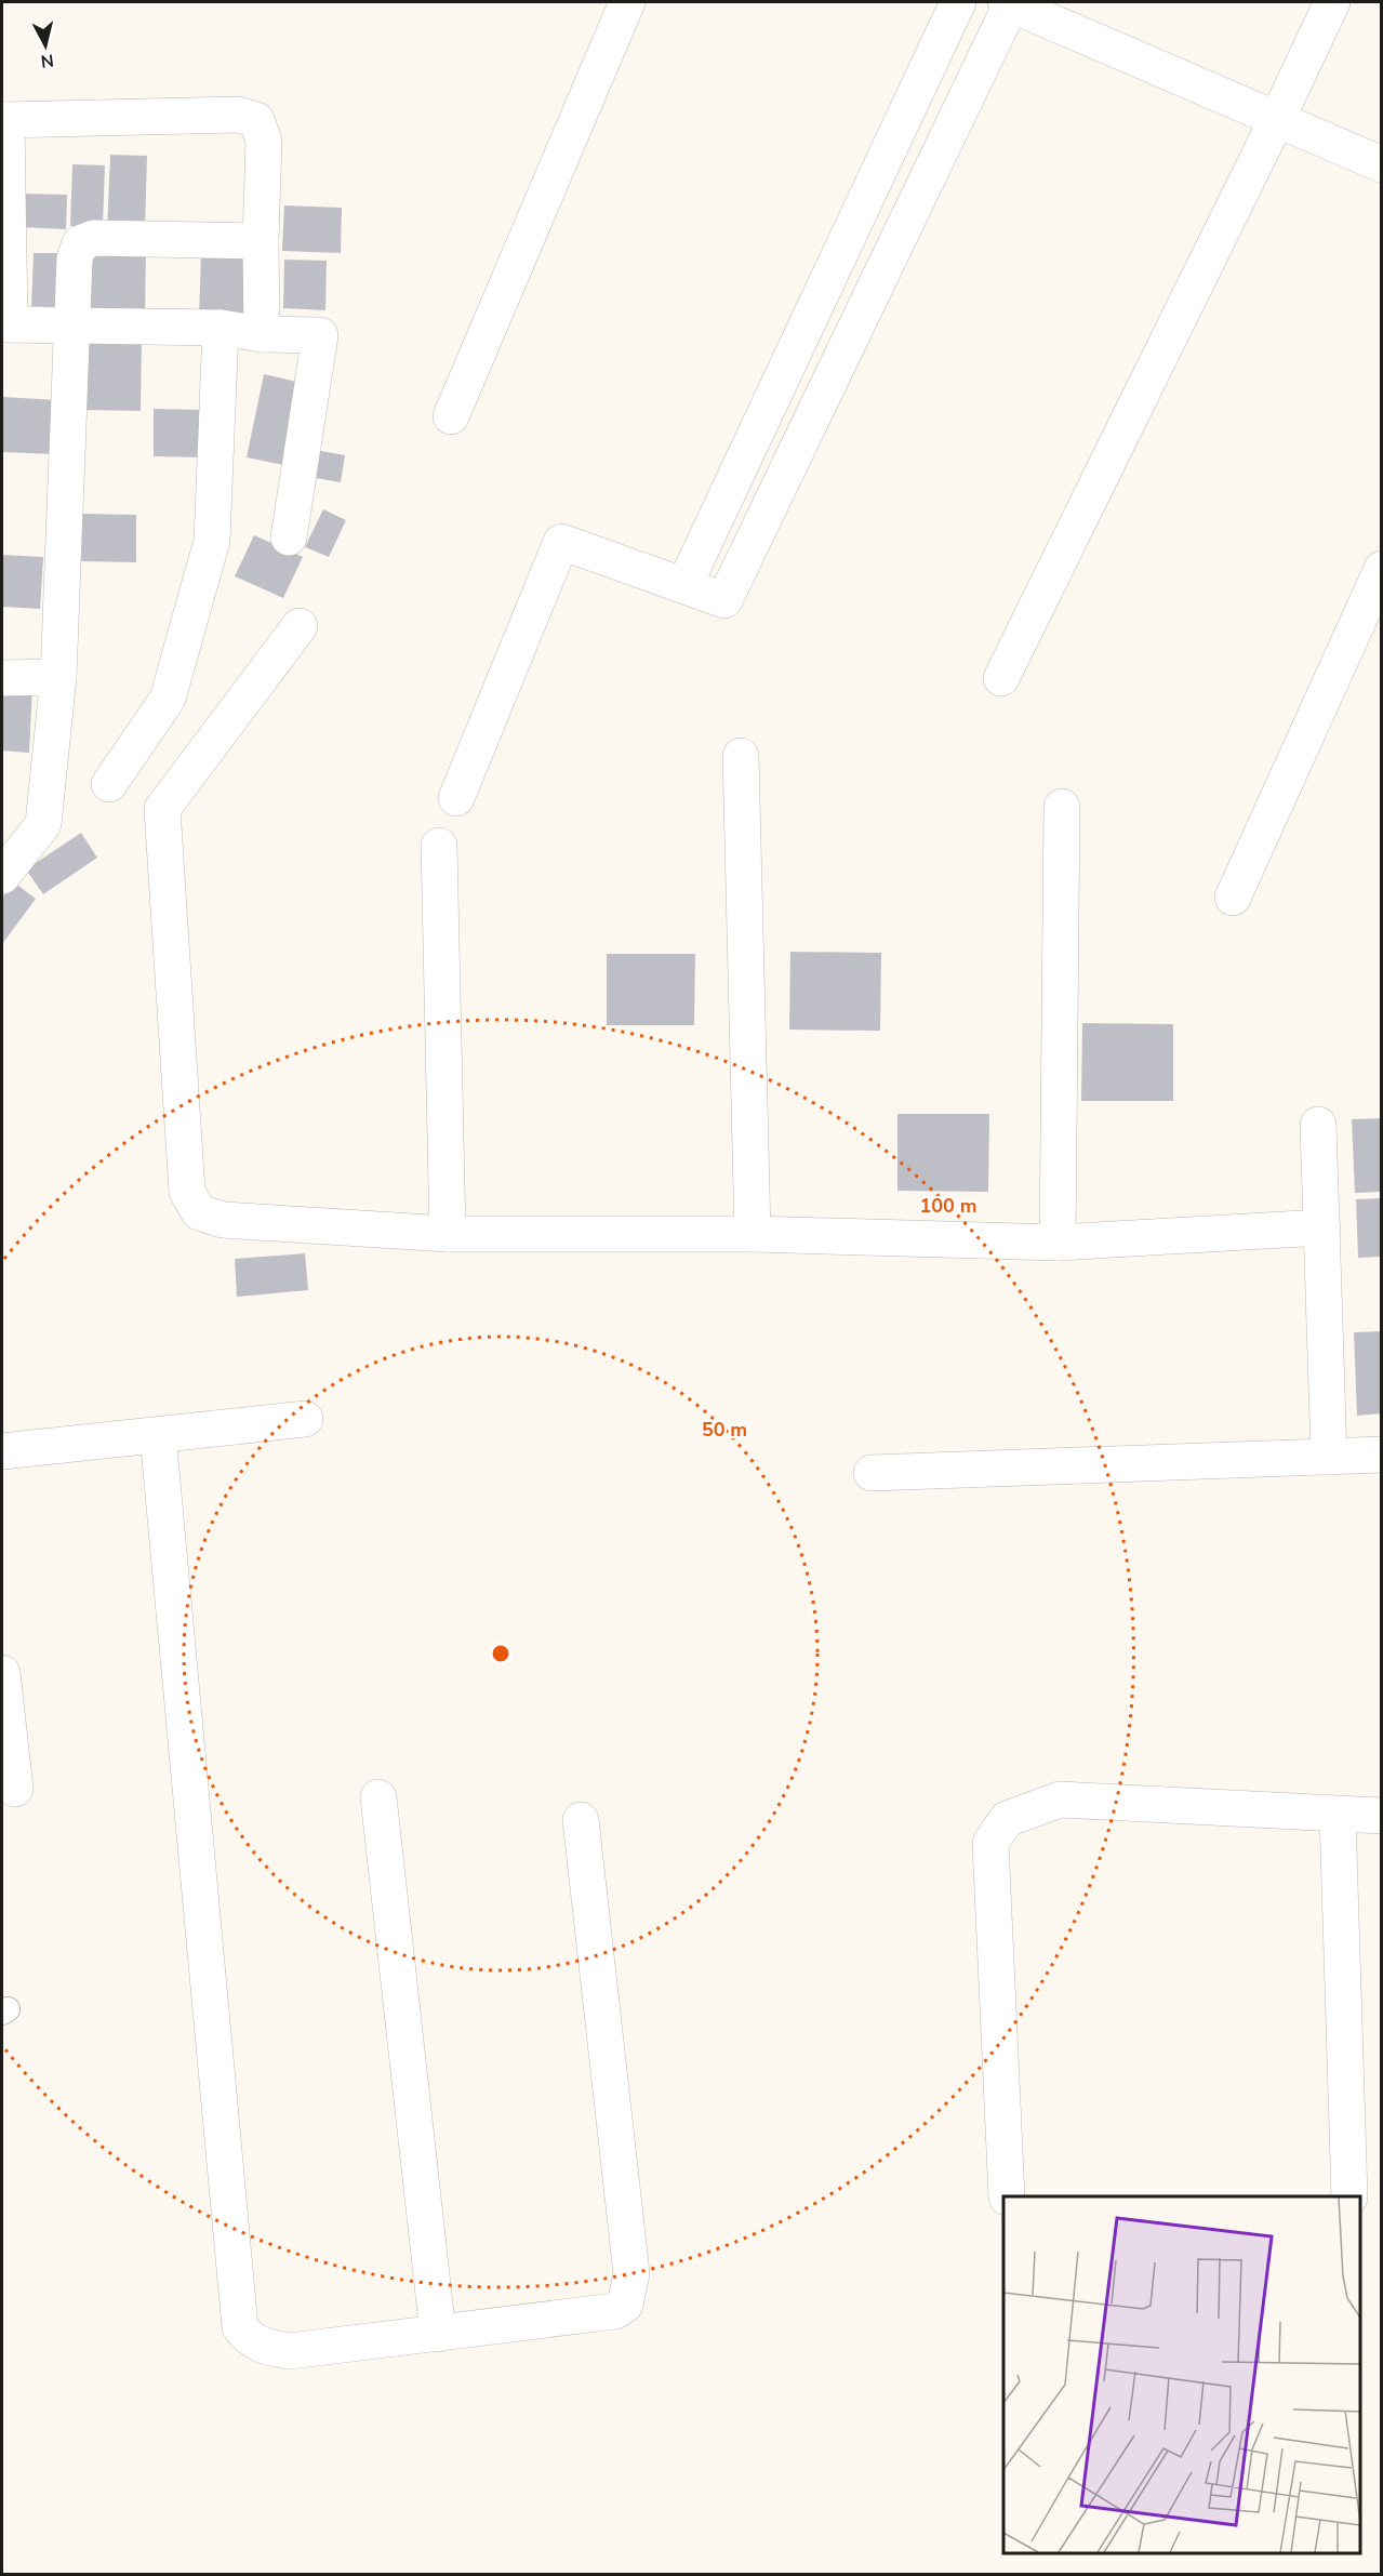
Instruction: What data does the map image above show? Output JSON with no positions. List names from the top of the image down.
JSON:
{
  "north": "bottom",
  "rings": ["100 m", "50 m"]
}
